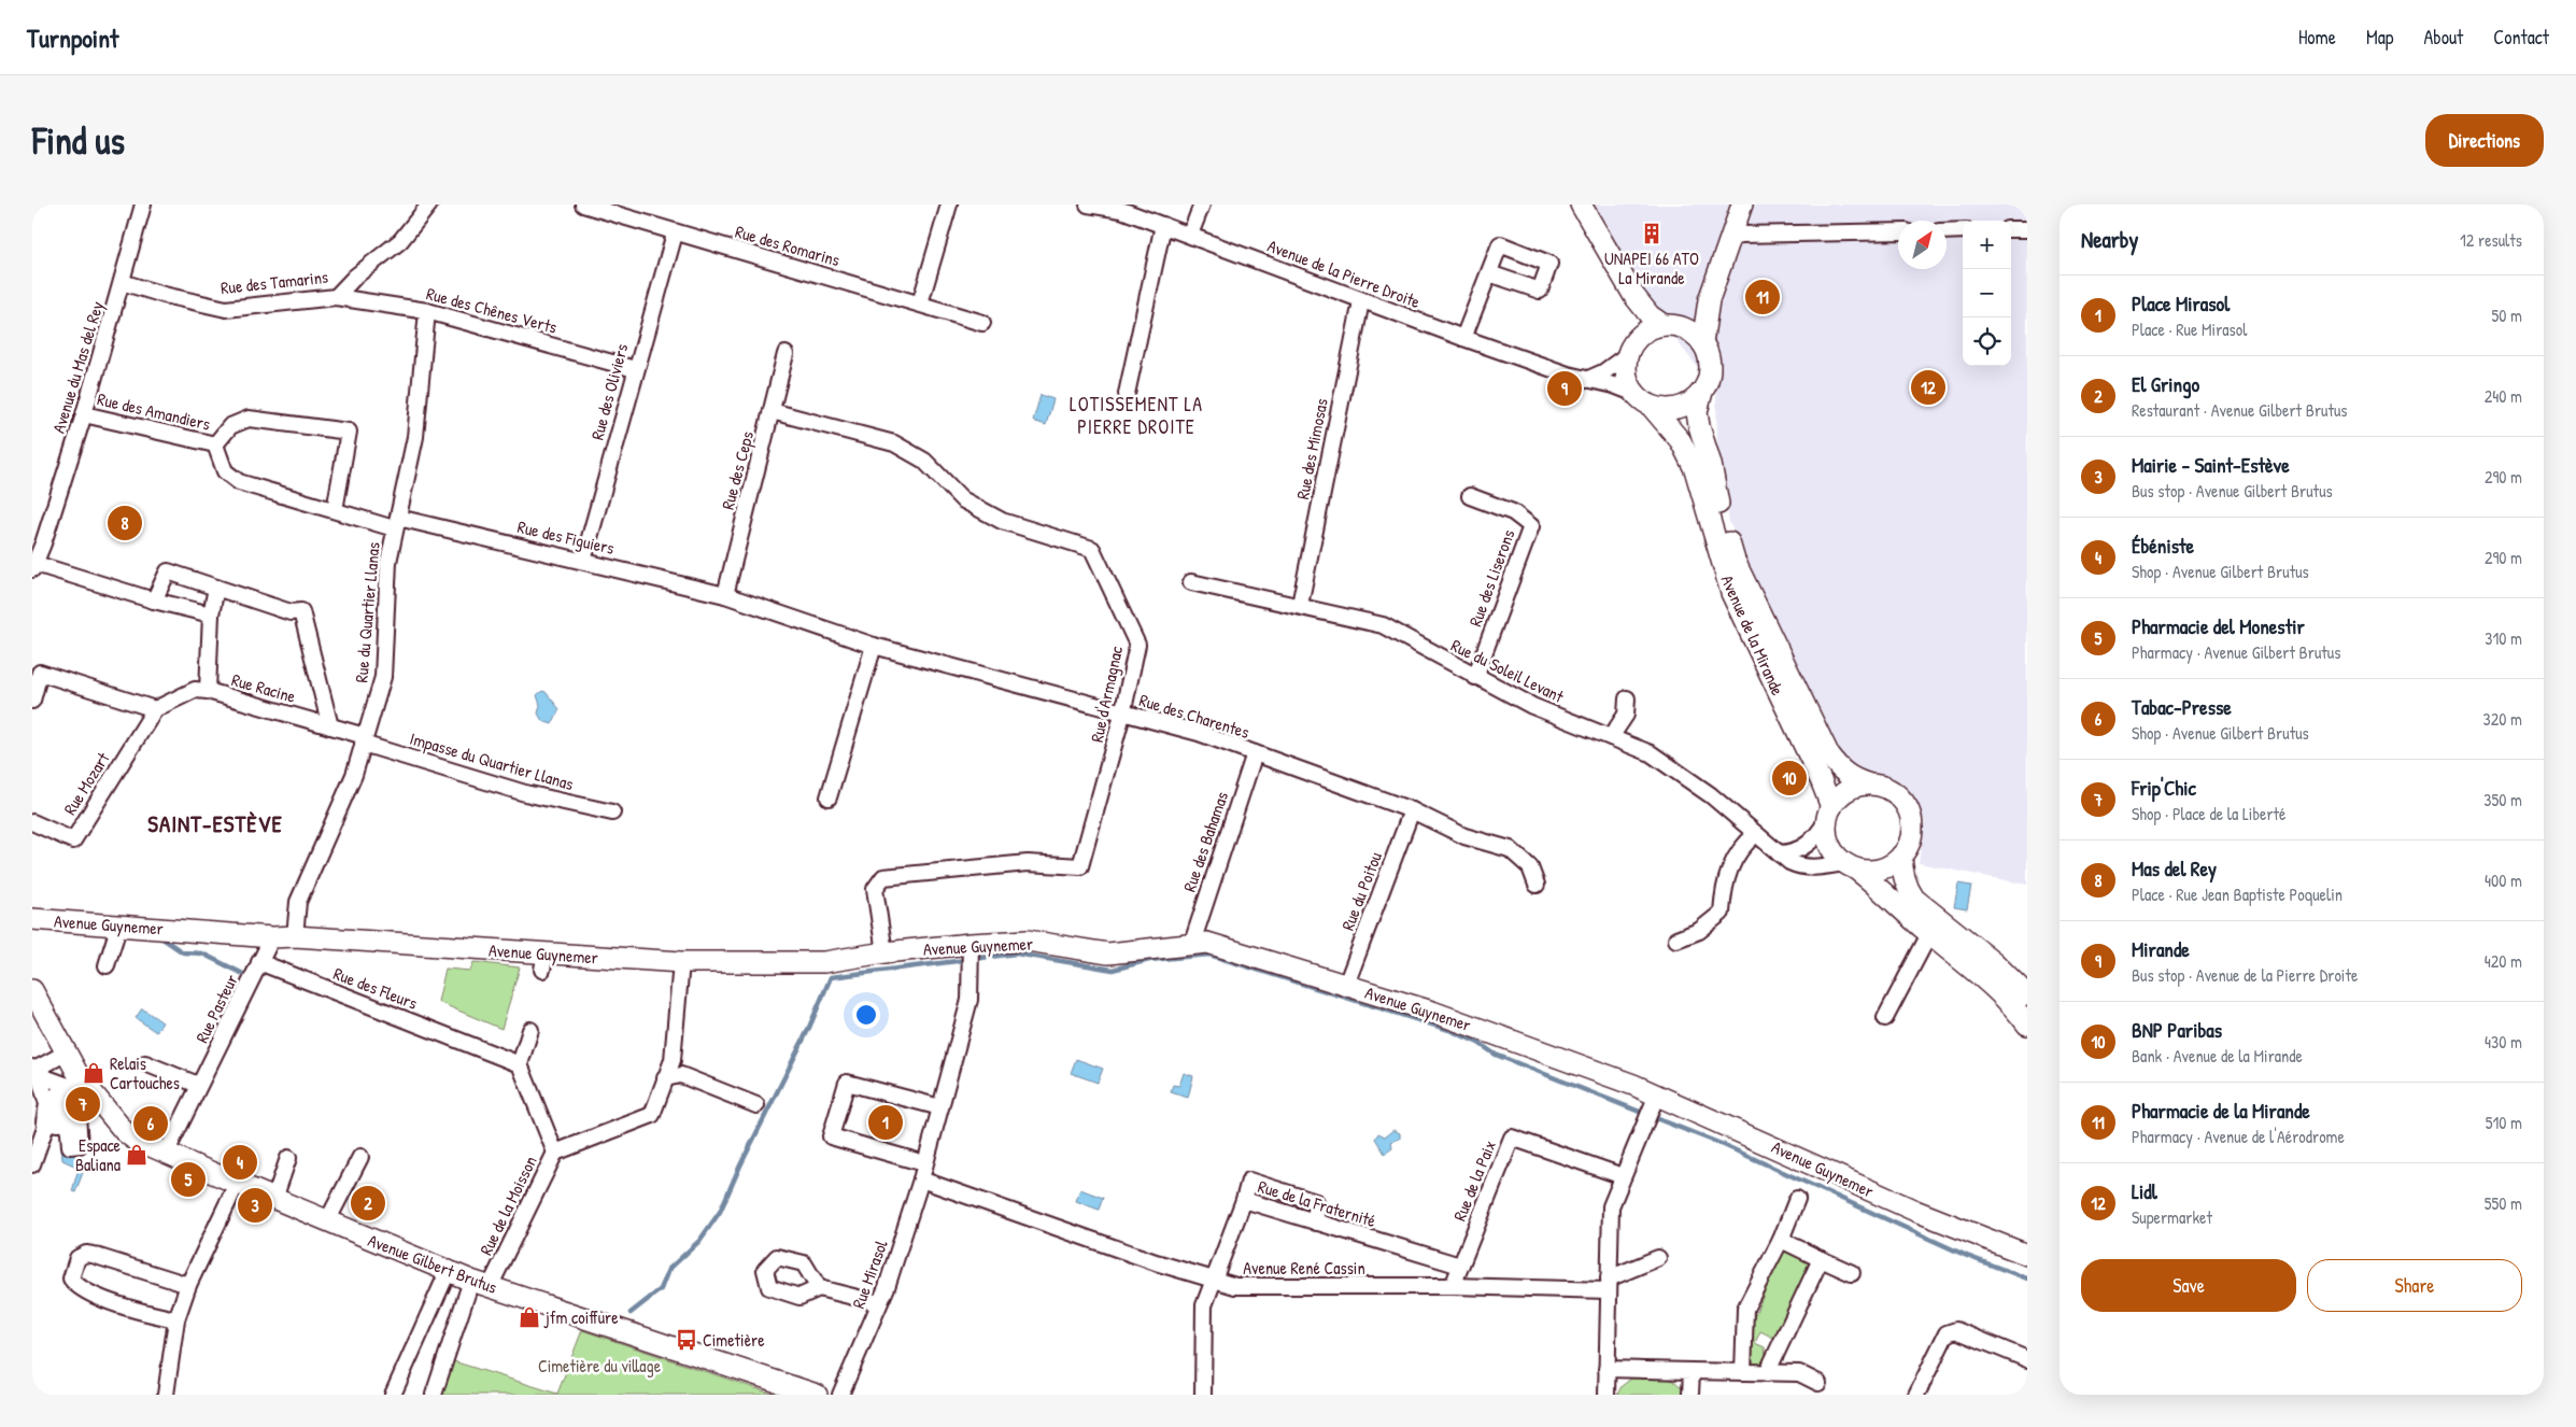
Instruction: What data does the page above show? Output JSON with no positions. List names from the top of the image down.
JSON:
{
  "streets": {
    "main road": ["Avenue de la Mirande", "Avenue Guynemer", "Avenue Gilbert Brutus"],
    "street": [
      "Rue des Romarins",
      "Avenue de la Pierre Droite",
      "Rue des Tamarins",
      "Rue des Chênes Verts",
      "Avenue du Mas del Rey",
      "Rue des Oliviers",
      "Rue des Amandiers",
      "Rue des Mimosas",
      "Rue des Ceps",
      "Rue des Figuiers",
      "Rue des Liserons",
      "Rue du Quartier Llanas",
      "Rue du Soleil Levant",
      "Rue Racine",
      "Rue d'Armagnac",
      "Rue des Charentes",
      "Impasse du Quartier Llanas",
      "Rue Mozart",
      "Rue des Bahamas",
      "Rue du Poitou",
      "Rue des Fleurs",
      "Rue Pasteur",
      "Rue de la Paix",
      "Rue de la Fraternité",
      "Rue de la Moisson",
      "Avenue René Cassin",
      "Rue Mirasol"
    ]
  },
  "crossings": [
    ["Rue des Romarins", "Rue des Oliviers"],
    ["Avenue de la Pierre Droite", "Rue des Mimosas"],
    ["Avenue de la Pierre Droite", "Avenue de la Mirande"],
    ["Rue des Tamarins", "Rue des Chênes Verts"],
    ["Rue des Tamarins", "Avenue du Mas del Rey"],
    ["Rue des Chênes Verts", "Rue des Oliviers"],
    ["Rue des Chênes Verts", "Rue du Quartier Llanas"],
    ["Avenue du Mas del Rey", "Rue des Amandiers"],
    ["Rue des Oliviers", "Rue des Figuiers"],
    ["Rue des Amandiers", "Rue des Figuiers"],
    ["Rue des Amandiers", "Rue du Quartier Llanas"],
    ["Rue des Mimosas", "Rue du Soleil Levant"],
    ["Rue des Ceps", "Rue des Figuiers"],
    ["Rue des Ceps", "Rue d'Armagnac"],
    ["Rue des Ceps", "Rue des Charentes"],
    ["Rue des Figuiers", "Rue du Quartier Llanas"],
    ["Rue des Figuiers", "Rue des Charentes"],
    ["Rue des Liserons", "Rue du Soleil Levant"],
    ["Rue du Quartier Llanas", "Rue Racine"],
    ["Rue du Quartier Llanas", "Impasse du Quartier Llanas"],
    ["Rue du Quartier Llanas", "Avenue Guynemer"],
    ["Avenue de la Mirande", "Rue du Soleil Levant"],
    ["Rue Racine", "Impasse du Quartier Llanas"],
    ["Rue Racine", "Rue Mozart"],
    ["Rue d'Armagnac", "Rue des Charentes"],
    ["Rue d'Armagnac", "Avenue Guynemer"],
    ["Rue des Charentes", "Rue des Bahamas"],
    ["Rue des Charentes", "Rue du Poitou"],
    ["Rue des Bahamas", "Avenue Guynemer"],
    ["Rue du Poitou", "Avenue Guynemer"],
    ["Avenue Guynemer", "Rue Pasteur"],
    ["Avenue Guynemer", "Rue de la Moisson"],
    ["Avenue Guynemer", "Rue Mirasol"],
    ["Rue des Fleurs", "Rue Pasteur"],
    ["Rue Pasteur", "Avenue Gilbert Brutus"],
    ["Rue de la Paix", "Rue de la Fraternité"],
    ["Rue de la Paix", "Avenue René Cassin"],
    ["Rue de la Fraternité", "Avenue René Cassin"],
    ["Rue de la Moisson", "Avenue Gilbert Brutus"],
    ["Avenue René Cassin", "Rue Mirasol"]
  ],
  "districts": ["LOTISSEMENT LA PIERRE DROITE", "SAINT-ESTÈVE"],
  "parks": ["Cimetière du village"],
  "places": {
    "building": ["UNAPEI 66 ATO La Mirande"],
    "shop": ["Relais Cartouches", "Espace Baliana", "jfm coiffure"],
    "bus stop": ["Cimetière"]
  },
  "north": "top right",
  "page": {
    "header": "Turnpoint",
    "nav": [
      "Home",
      "Map",
      "About",
      "Contact"
    ],
    "buttons": [
      "Directions",
      ["Save", "Share"]
    ],
    "title": "Find us",
    "heading": ["Nearby", "12 results"],
    "map_buttons": ["+", "−"],
    "list": [
      {
        "mark": "1",
        "name": "Place Mirasol",
        "note": "Place · Rue Mirasol",
        "value": "50 m"
      },
      {
        "mark": "2",
        "name": "El Gringo",
        "note": "Restaurant · Avenue Gilbert Brutus",
        "value": "240 m"
      },
      {
        "mark": "3",
        "name": "Mairie - Saint-Estève",
        "note": "Bus stop · Avenue Gilbert Brutus",
        "value": "290 m"
      },
      {
        "mark": "4",
        "name": "Ébéniste",
        "note": "Shop · Avenue Gilbert Brutus",
        "value": "290 m"
      },
      {
        "mark": "5",
        "name": "Pharmacie del Monestir",
        "note": "Pharmacy · Avenue Gilbert Brutus",
        "value": "310 m"
      },
      {
        "mark": "6",
        "name": "Tabac-Presse",
        "note": "Shop · Avenue Gilbert Brutus",
        "value": "320 m"
      },
      {
        "mark": "7",
        "name": "Frip'Chic",
        "note": "Shop · Place de la Liberté",
        "value": "350 m"
      },
      {
        "mark": "8",
        "name": "Mas del Rey",
        "note": "Place · Rue Jean Baptiste Poquelin",
        "value": "400 m"
      },
      {
        "mark": "9",
        "name": "Mirande",
        "note": "Bus stop · Avenue de la Pierre Droite",
        "value": "420 m"
      },
      {
        "mark": "10",
        "name": "BNP Paribas",
        "note": "Bank · Avenue de la Mirande",
        "value": "430 m"
      },
      {
        "mark": "11",
        "name": "Pharmacie de la Mirande",
        "note": "Pharmacy · Avenue de l'Aérodrome",
        "value": "510 m"
      },
      {
        "mark": "12",
        "name": "Lidl",
        "note": "Supermarket",
        "value": "550 m"
      }
    ],
    "pins": [
      "11",
      "12",
      "9",
      "8",
      "10",
      "7",
      "1",
      "6",
      "4",
      "5",
      "2",
      "3"
    ]
  }
}
